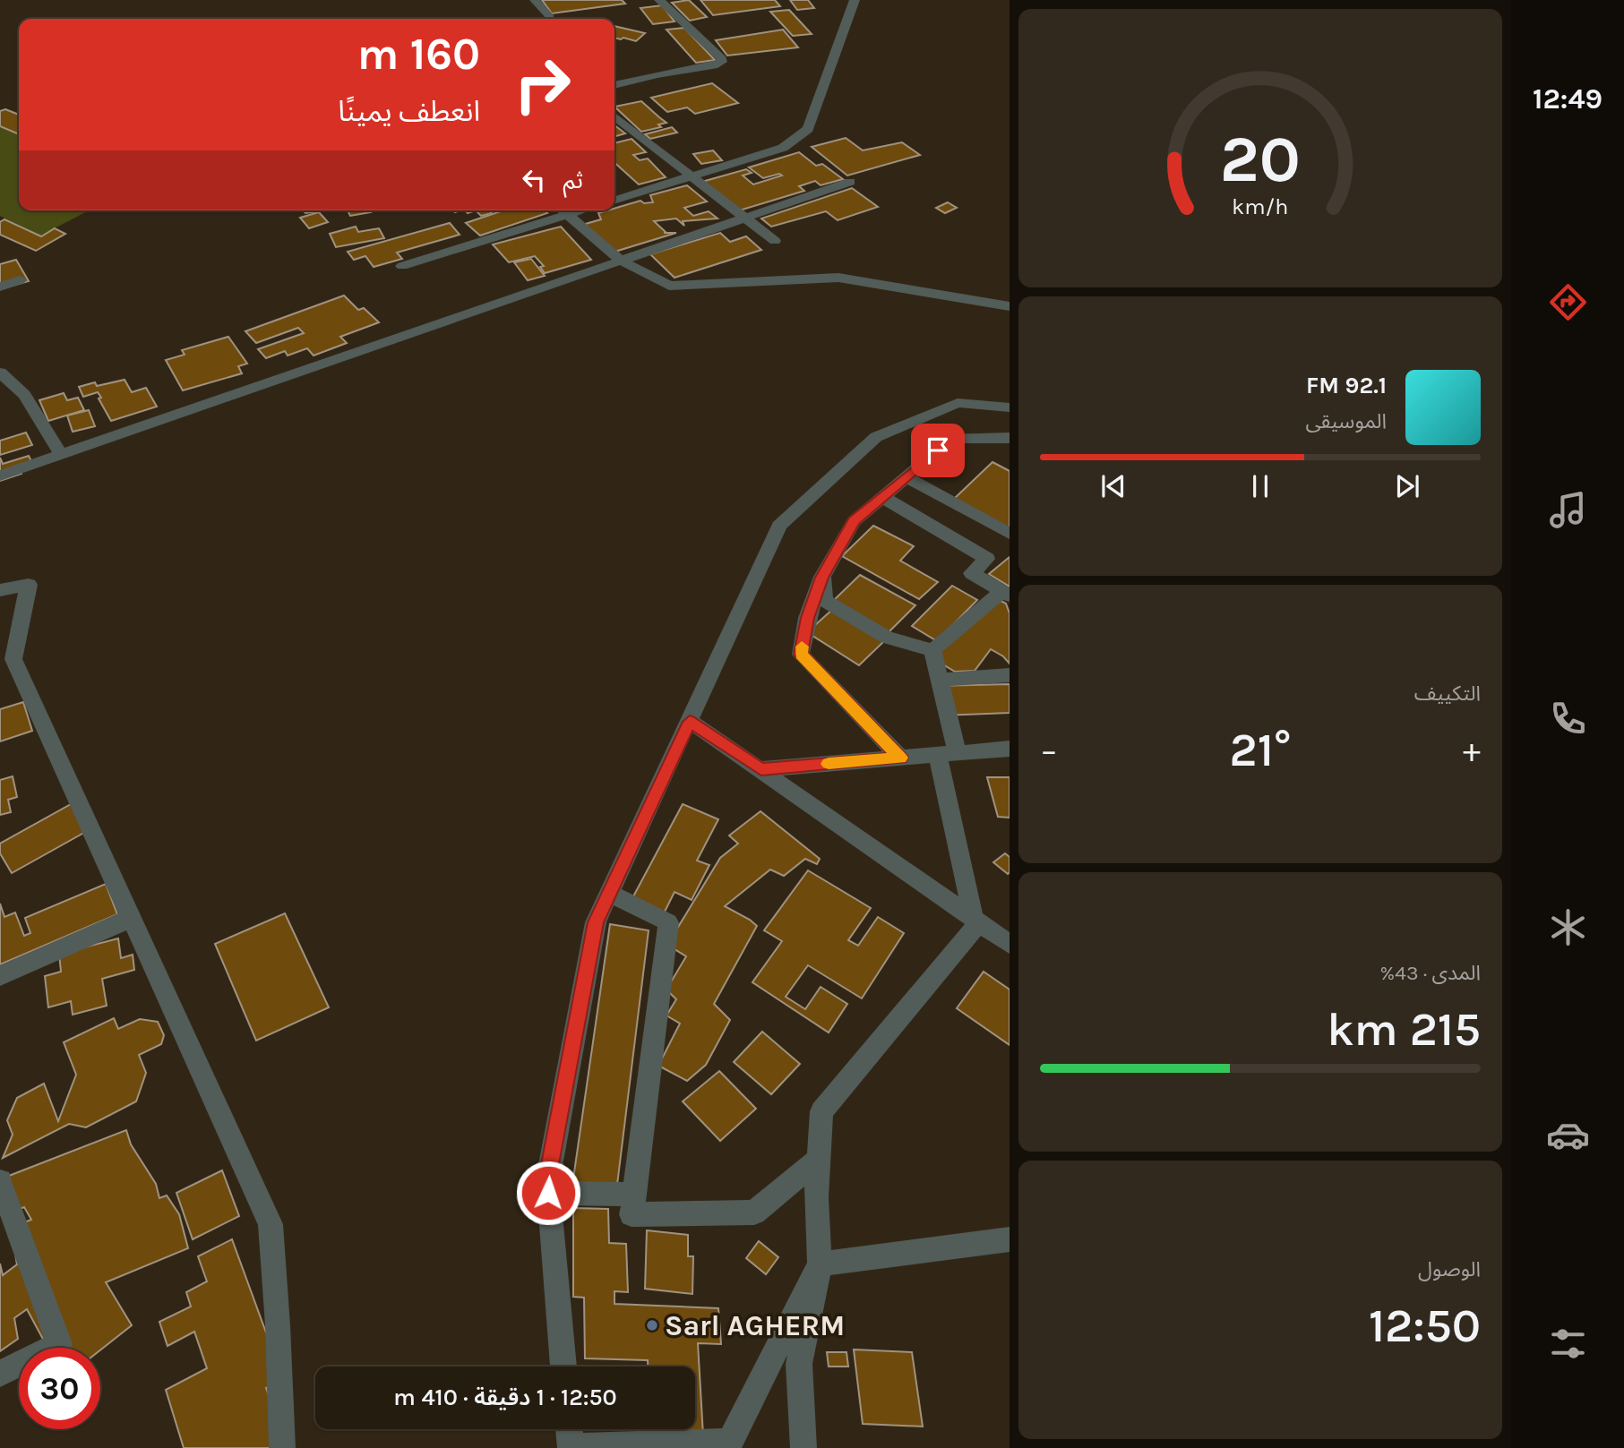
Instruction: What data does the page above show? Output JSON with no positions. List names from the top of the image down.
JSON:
{
  "places": ["Sarl AGHERM"],
  "page": {
    "tabs": "12:49",
    "turn": ["160 m", "انعطف يمينًا"],
    "then": "ثم",
    "song": ["92.1 FM", "الموسيقى"],
    "tile": [
      "التكييف",
      ["المدى · 43%", "215 km"],
      ["الوصول", "12:50"]
    ],
    "heat": ["−", "21°", "+"],
    "limit": "30",
    "trip": "12:50 · 1 دقيقة · 410 m",
    "gauge": ["20", "km/h"]
  }
}
